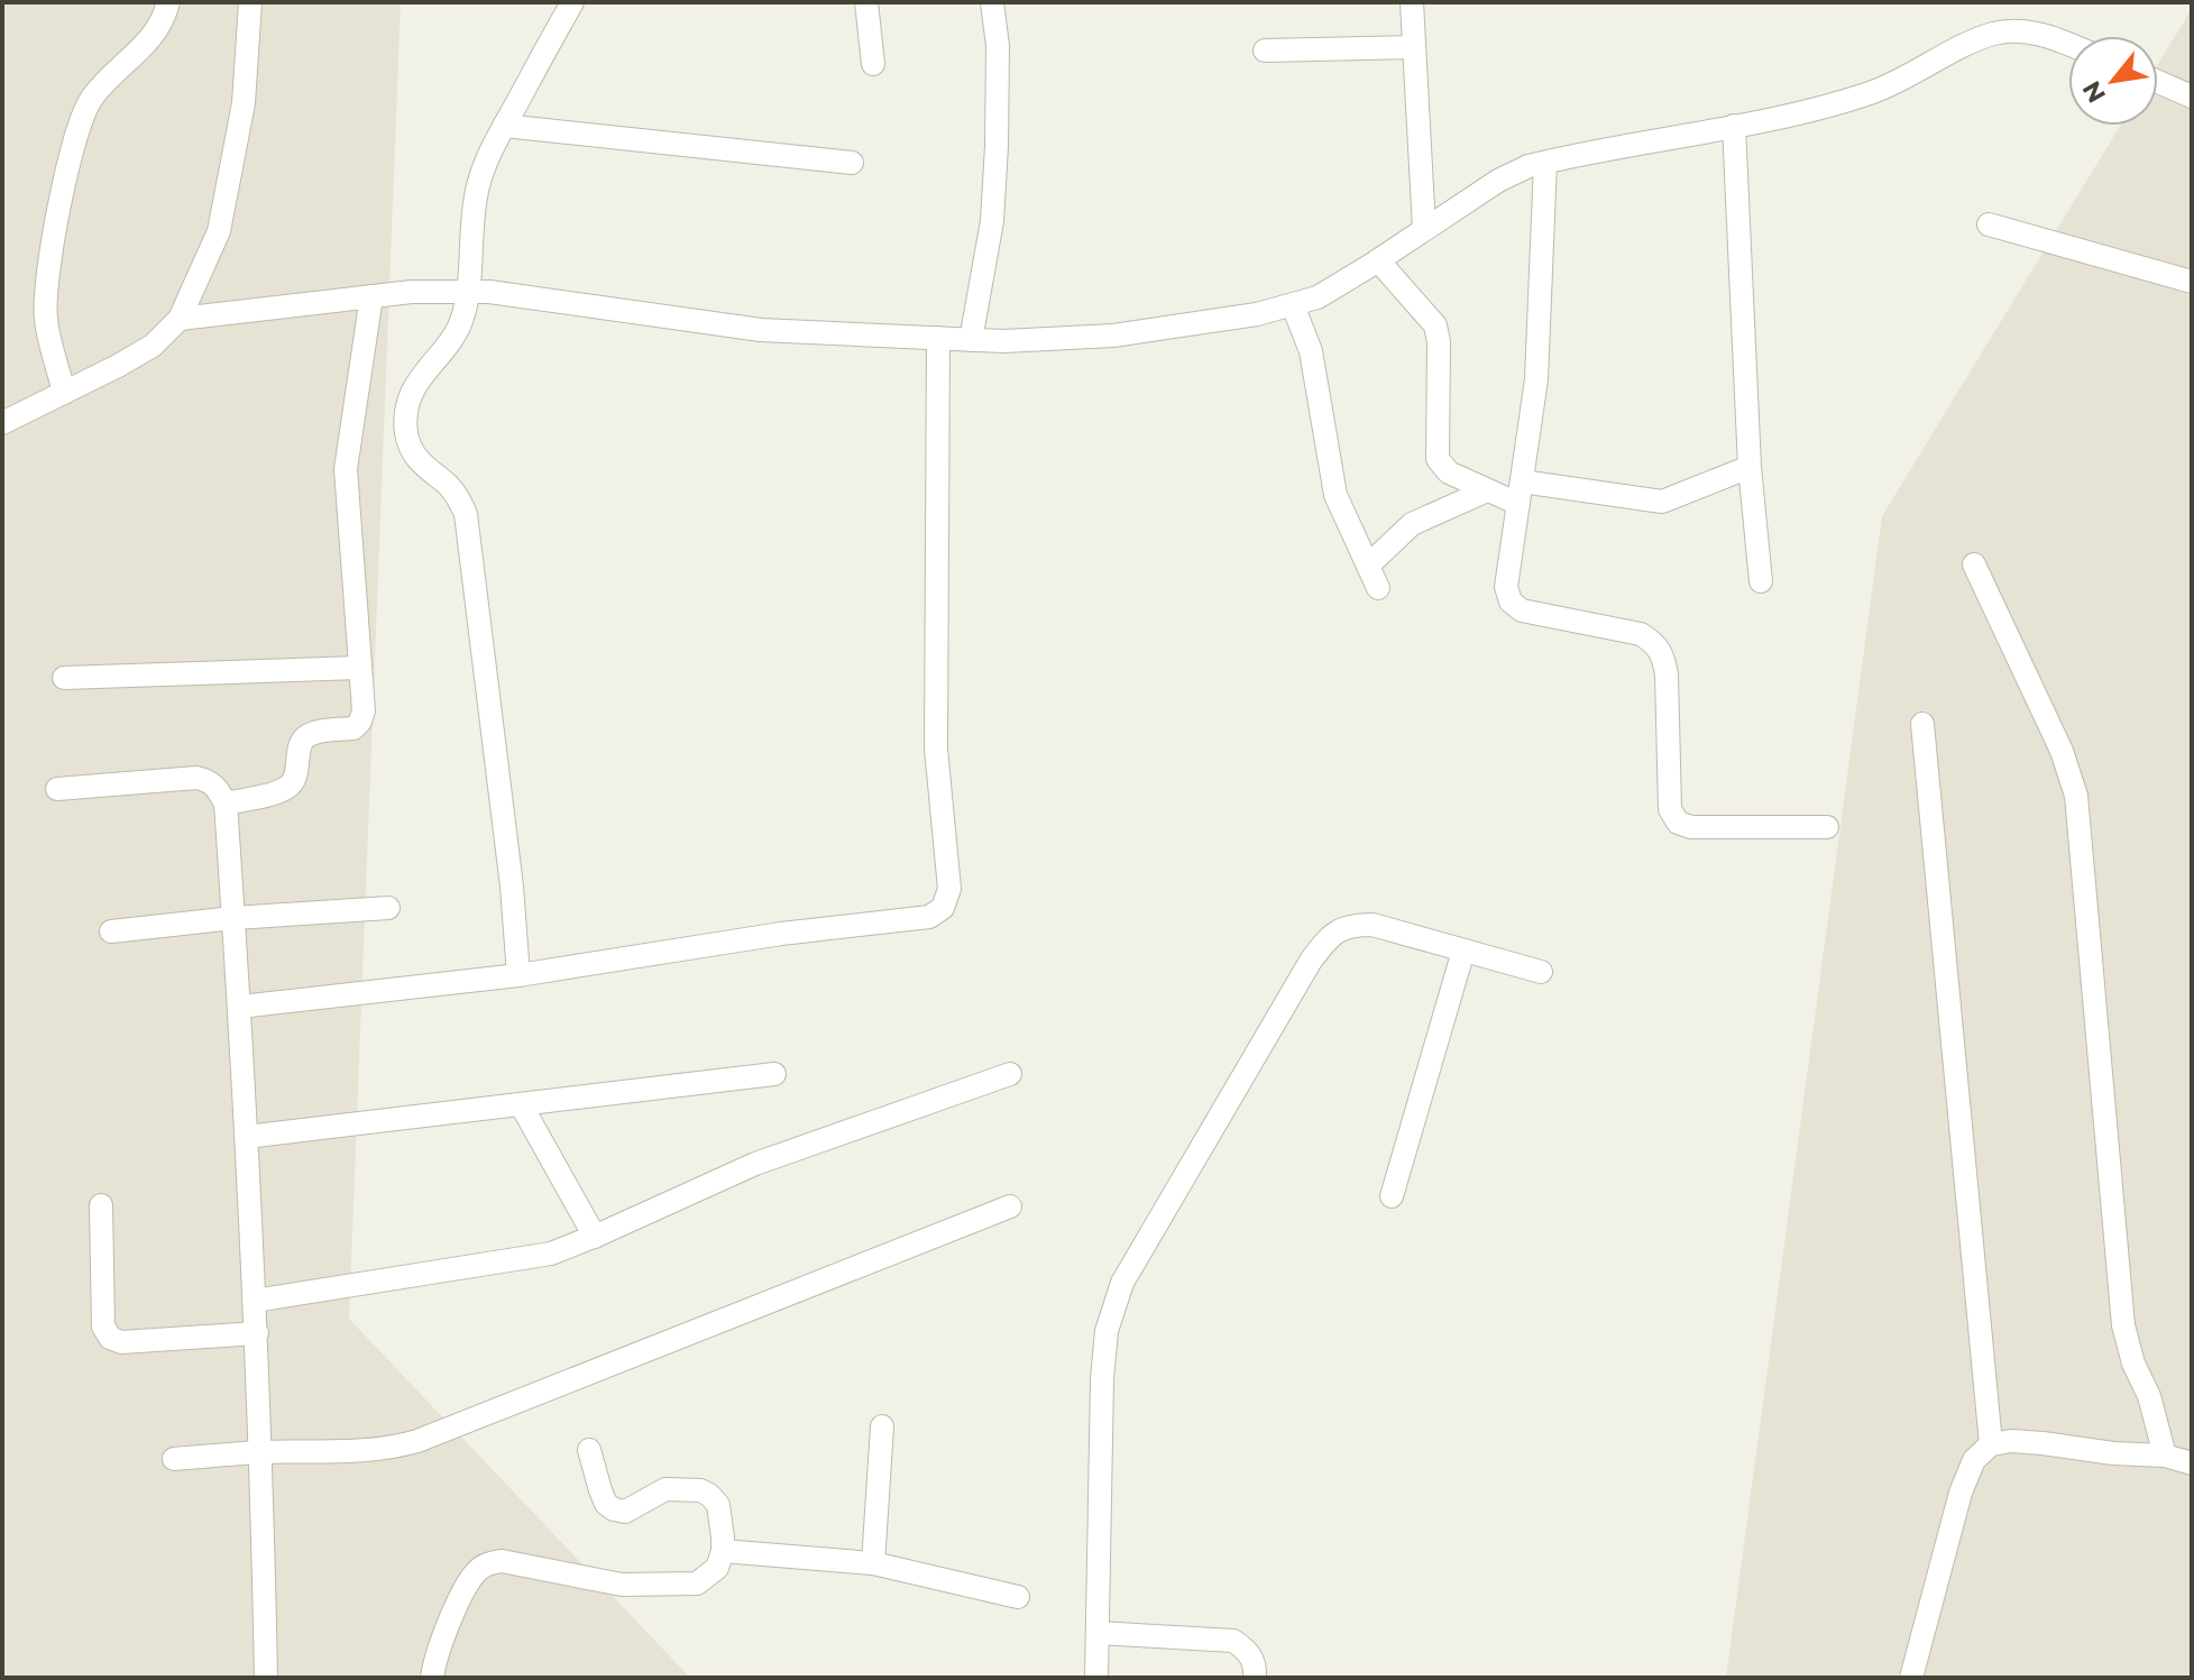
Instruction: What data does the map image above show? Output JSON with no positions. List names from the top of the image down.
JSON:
{
  "north": "bottom left"
}
